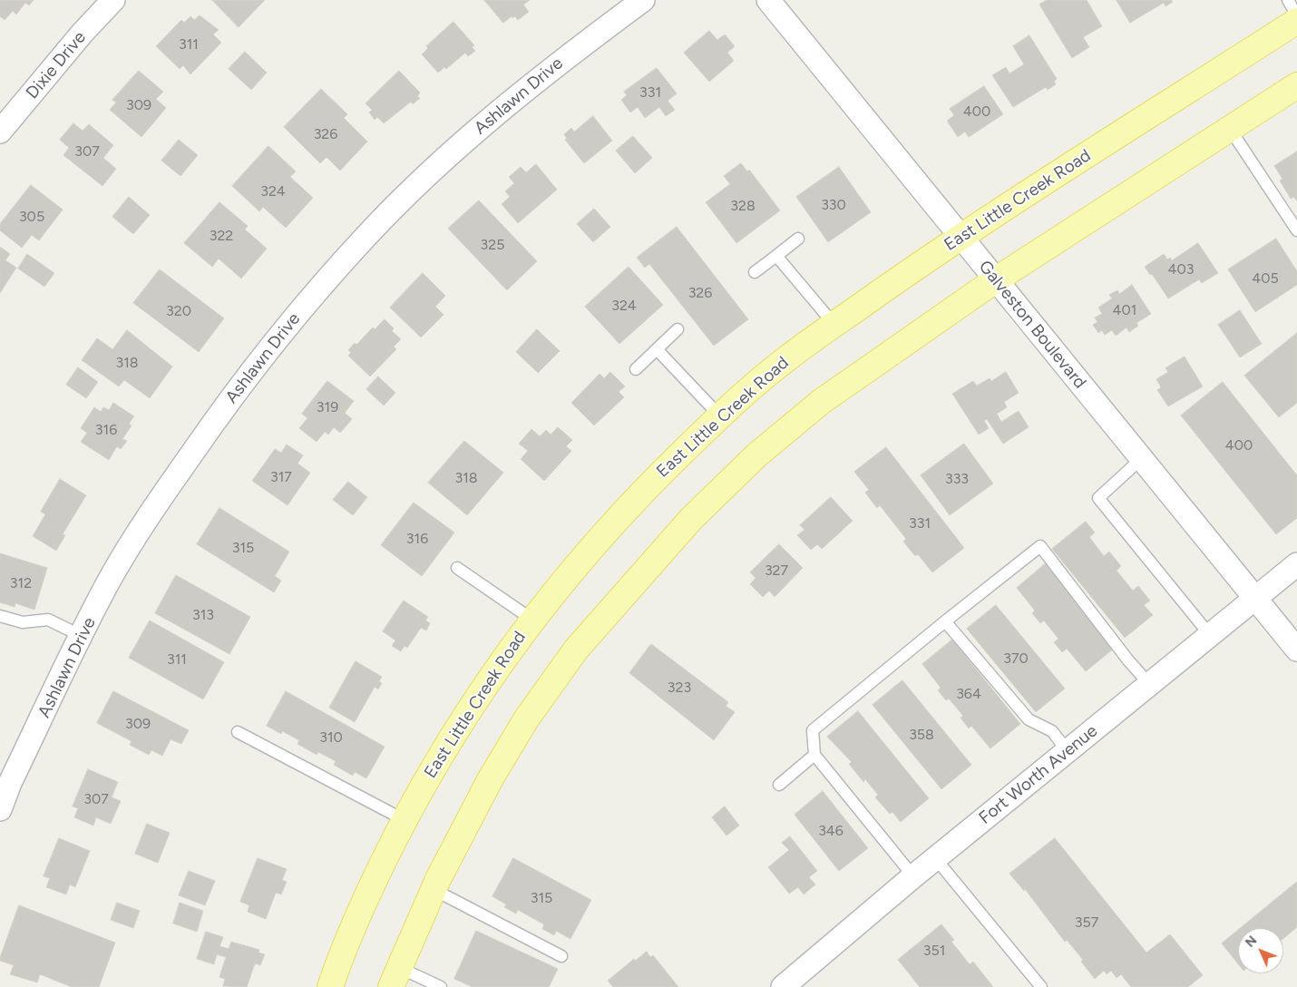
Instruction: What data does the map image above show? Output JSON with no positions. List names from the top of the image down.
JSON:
{
  "streets": {
    "main road": ["East Little Creek Road"],
    "street": [
      "Dixie Drive",
      "Ashlawn Drive",
      "Galveston Boulevard",
      "Fort Worth Avenue"
    ]
  },
  "crossings": [
    ["East Little Creek Road", "Galveston Boulevard"],
    ["Galveston Boulevard", "Fort Worth Avenue"]
  ],
  "house_numbers": [
    "311",
    "331",
    "309",
    "400",
    "326",
    "307",
    "324",
    "330",
    "328",
    "305",
    "322",
    "325",
    "403",
    "405",
    "326",
    "324",
    "401",
    "320",
    "318",
    "319",
    "316",
    "400",
    "317",
    "318",
    "333",
    "331",
    "316",
    "315",
    "327",
    "312",
    "313",
    "370",
    "311",
    "323",
    "364",
    "309",
    "358",
    "310",
    "307",
    "346",
    "315",
    "357",
    "351"
  ],
  "north": "top left"
}
